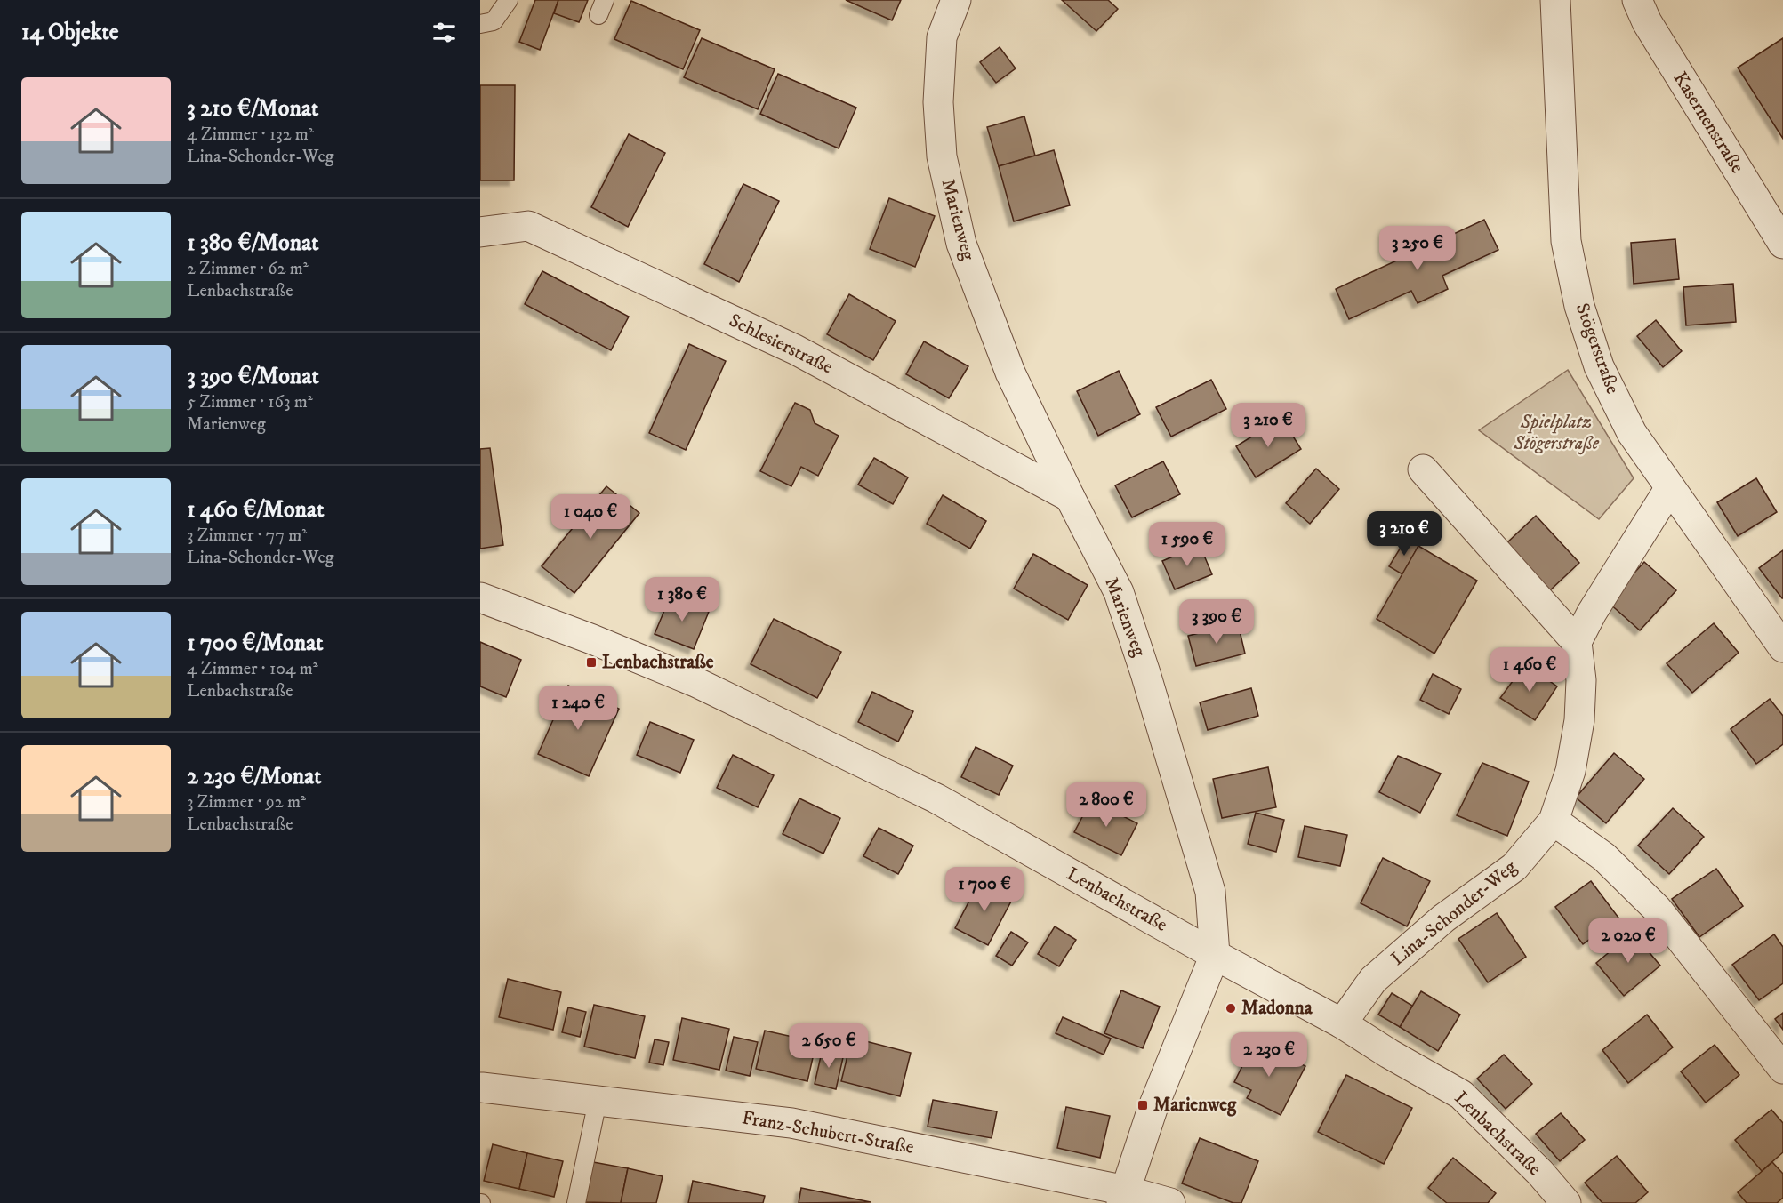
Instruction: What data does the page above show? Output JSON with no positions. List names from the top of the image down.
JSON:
{
  "streets": {
    "street": [
      "Kasernenstraße",
      "Marienweg",
      "Schlesierstraße",
      "Stögerstraße",
      "Lenbachstraße",
      "Lina-Schonder-Weg",
      "Franz-Schubert-Straße"
    ]
  },
  "crossings": [
    ["Marienweg", "Schlesierstraße"],
    ["Marienweg", "Lenbachstraße"],
    ["Marienweg", "Franz-Schubert-Straße"],
    ["Lenbachstraße", "Lina-Schonder-Weg"]
  ],
  "parks": ["Spielplatz Stögerstraße"],
  "places": {
    "transit": ["Lenbachstraße", "Marienweg"],
    "other": ["Madonna"]
  },
  "page": {
    "heading": "14 Objekte",
    "list": [
      {
        "name": "3 210 €/Monat",
        "note": "4 Zimmer · 132 m² · Lina-Schonder-Weg"
      },
      {
        "name": "1 380 €/Monat",
        "note": "2 Zimmer · 62 m² · Lenbachstraße"
      },
      {
        "name": "3 390 €/Monat",
        "note": "5 Zimmer · 163 m² · Marienweg"
      },
      {
        "name": "1 460 €/Monat",
        "note": "3 Zimmer · 77 m² · Lina-Schonder-Weg"
      },
      {
        "name": "1 700 €/Monat",
        "note": "4 Zimmer · 104 m² · Lenbachstraße"
      },
      {
        "name": "2 230 €/Monat",
        "note": "3 Zimmer · 92 m² · Lenbachstraße"
      }
    ],
    "price": [
      "3 250 €",
      "3 210 €",
      "1 040 €",
      "3 210 €",
      "1 590 €",
      "1 380 €",
      "3 390 €",
      "1 460 €",
      "1 240 €",
      "2 800 €",
      "1 700 €",
      "2 020 €",
      "2 650 €",
      "2 230 €"
    ]
  }
}
